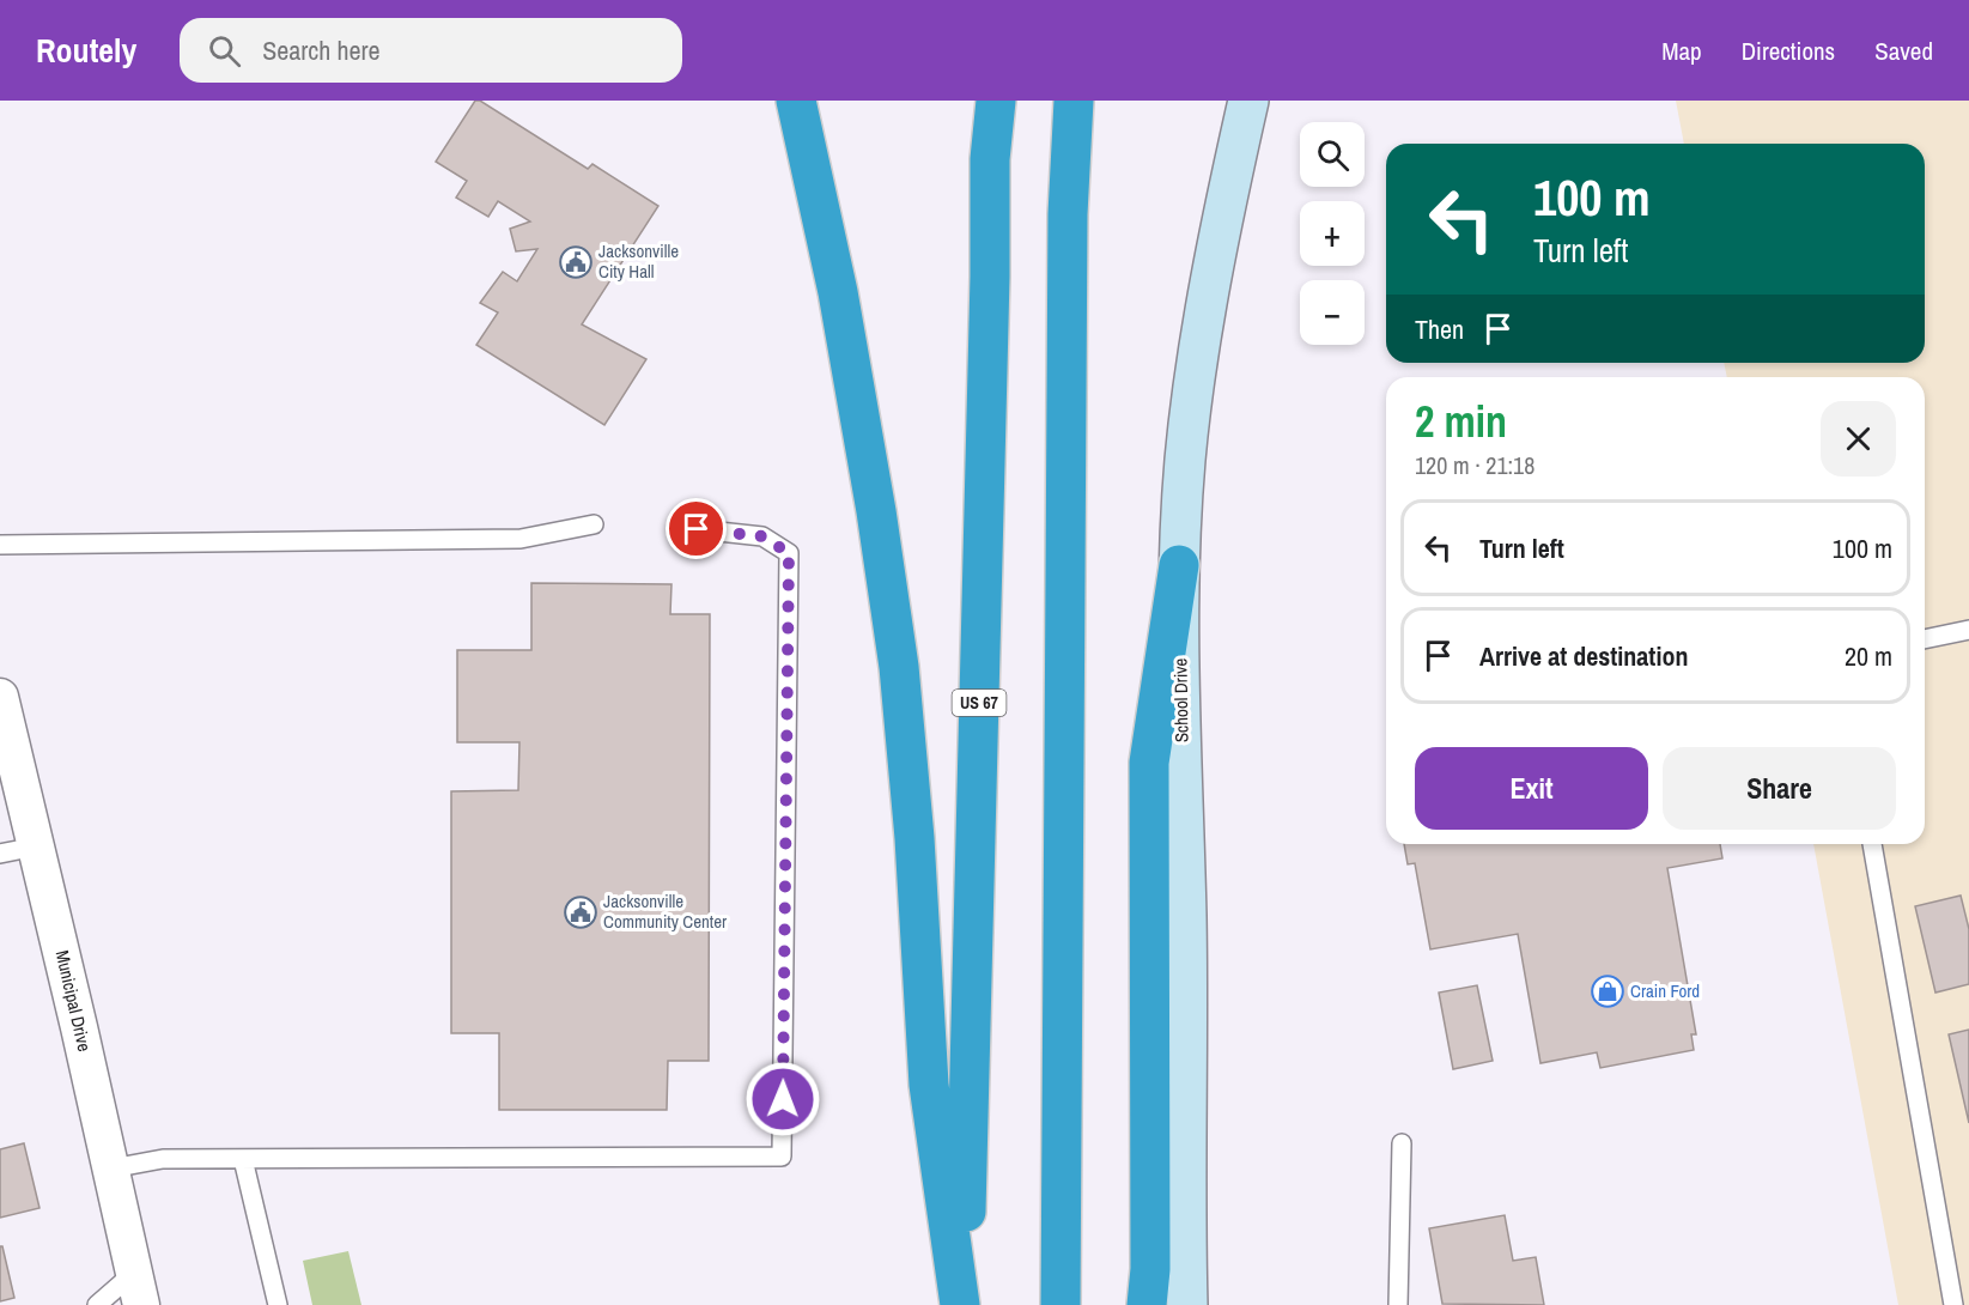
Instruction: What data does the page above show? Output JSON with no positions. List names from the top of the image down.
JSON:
{
  "streets": {
    "highway": ["US 67"],
    "street": ["School Drive", "Municipal Drive"]
  },
  "places": {
    "public building": ["Jacksonville City Hall", "Jacksonville Community Center"],
    "shop": ["Crain Ford"]
  },
  "page": {
    "header": "Routely",
    "search": "Search here",
    "nav": ["Map", "Directions", "Saved"],
    "map_buttons": ["+", "−"],
    "turn": ["100 m", "Turn left"],
    "then": "Then",
    "heading": ["2 min", "120 m · 21:18"],
    "list": [
      {
        "name": "Turn left",
        "value": "100 m"
      },
      {
        "name": "Arrive at destination",
        "value": "20 m"
      }
    ],
    "buttons": ["Exit", "Share"]
  }
}
